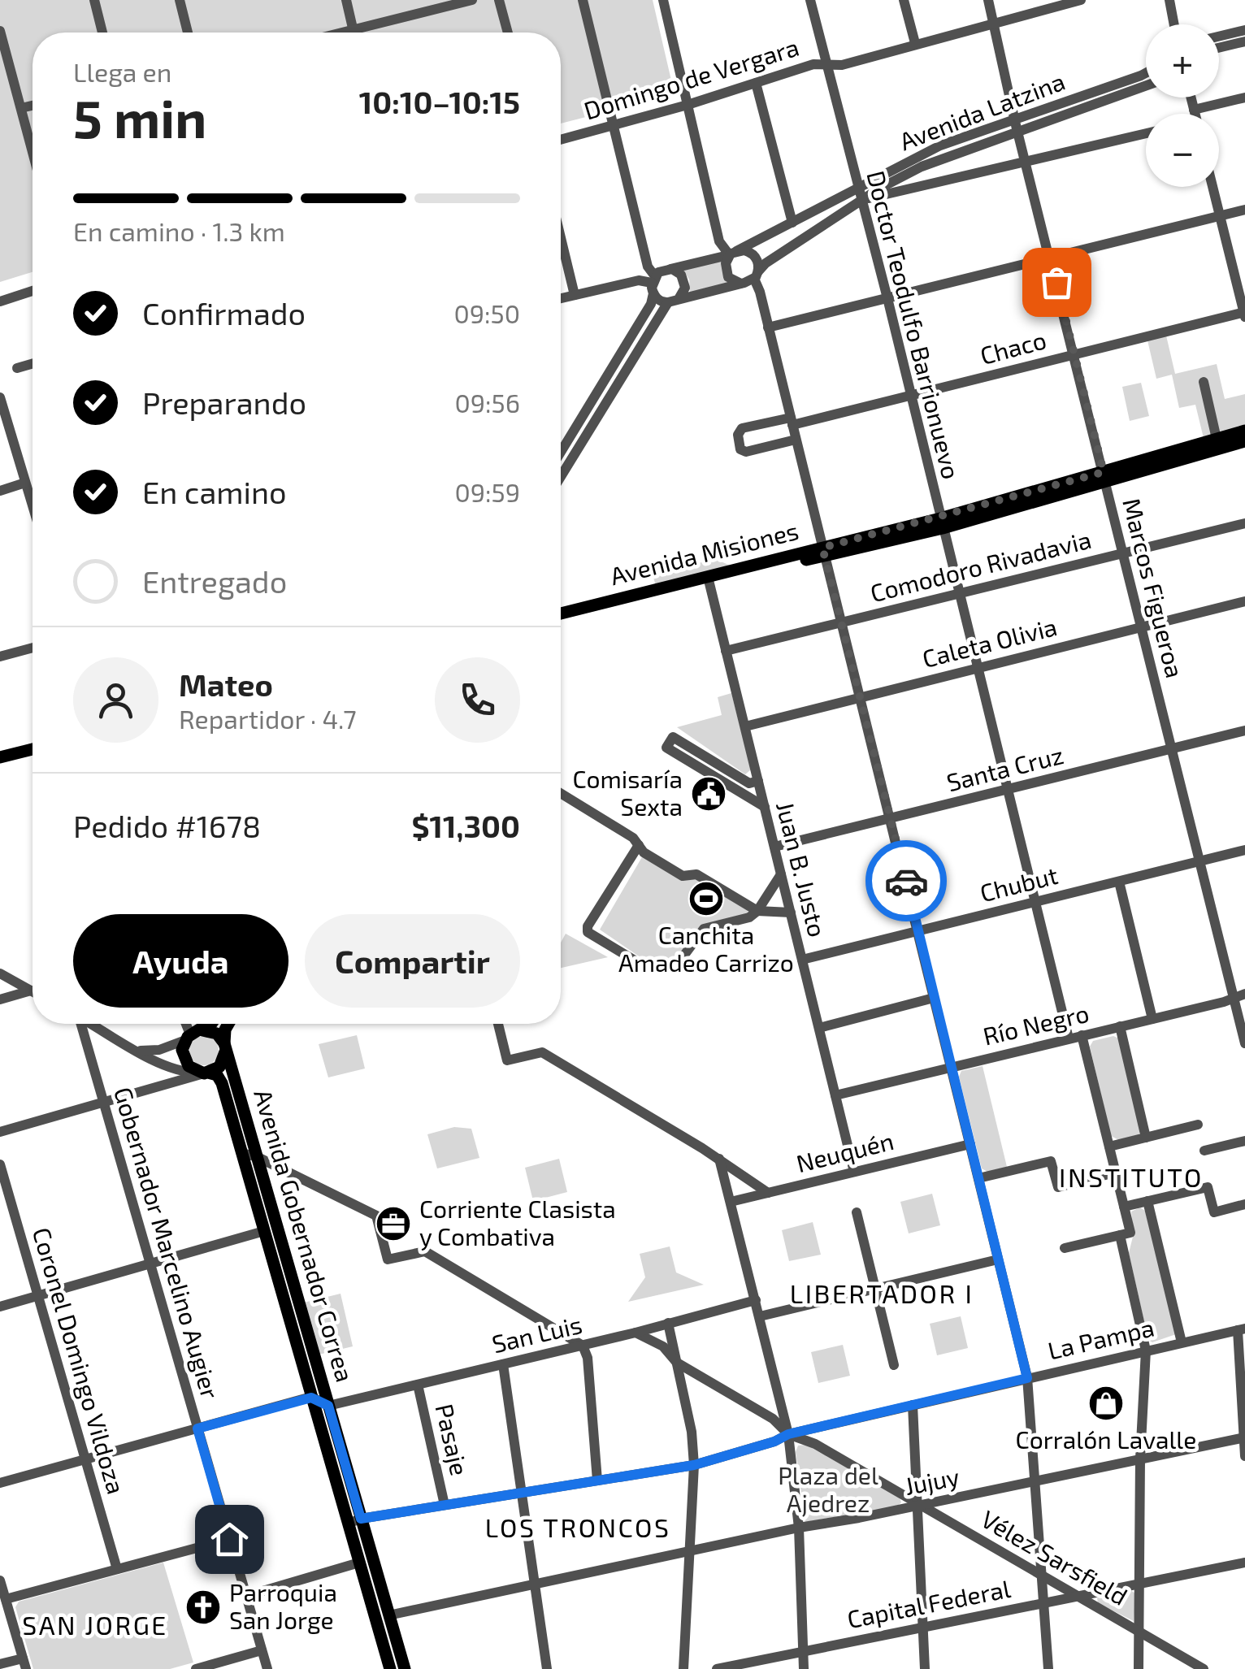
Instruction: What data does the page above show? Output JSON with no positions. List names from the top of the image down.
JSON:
{
  "streets": {
    "main road": ["Avenida Misiones", "Avenida Gobernador Correa"],
    "street": [
      "Domingo de Vergara",
      "Avenida Latzina",
      "Doctor Teodulfo Barrionuevo",
      "Chaco",
      "Comodoro Rivadavia",
      "Marcos Figueroa",
      "Caleta Olivia",
      "Santa Cruz",
      "Juan B. Justo",
      "Chubut",
      "Río Negro",
      "Neuquén",
      "Gobernador Marcelino Augier",
      "San Luis",
      "La Pampa",
      "Coronel Domingo Vildoza",
      "Pasaje",
      "Jujuy",
      "Vélez Sarsfield",
      "Capital Federal"
    ]
  },
  "crossings": [
    ["Domingo de Vergara", "Doctor Teodulfo Barrionuevo"],
    ["Domingo de Vergara", "Marcos Figueroa"],
    ["Avenida Latzina", "Doctor Teodulfo Barrionuevo"],
    ["Avenida Latzina", "Marcos Figueroa"],
    ["Doctor Teodulfo Barrionuevo", "Chaco"],
    ["Doctor Teodulfo Barrionuevo", "Avenida Misiones"],
    ["Doctor Teodulfo Barrionuevo", "Comodoro Rivadavia"],
    ["Doctor Teodulfo Barrionuevo", "Caleta Olivia"],
    ["Doctor Teodulfo Barrionuevo", "Santa Cruz"],
    ["Doctor Teodulfo Barrionuevo", "Chubut"],
    ["Doctor Teodulfo Barrionuevo", "Río Negro"],
    ["Chaco", "Marcos Figueroa"],
    ["Avenida Misiones", "Marcos Figueroa"],
    ["Avenida Misiones", "Juan B. Justo"],
    ["Comodoro Rivadavia", "Marcos Figueroa"],
    ["Comodoro Rivadavia", "Juan B. Justo"],
    ["Marcos Figueroa", "Caleta Olivia"],
    ["Marcos Figueroa", "Santa Cruz"],
    ["Marcos Figueroa", "Chubut"],
    ["Marcos Figueroa", "Río Negro"],
    ["Caleta Olivia", "Juan B. Justo"],
    ["Santa Cruz", "Juan B. Justo"],
    ["Juan B. Justo", "Chubut"],
    ["Juan B. Justo", "Río Negro"],
    ["Juan B. Justo", "Neuquén"],
    ["Avenida Gobernador Correa", "San Luis"],
    ["Avenida Gobernador Correa", "La Pampa"],
    ["Avenida Gobernador Correa", "Jujuy"],
    ["San Luis", "Pasaje"],
    ["San Luis", "Vélez Sarsfield"],
    ["La Pampa", "Pasaje"],
    ["La Pampa", "Vélez Sarsfield"],
    ["Jujuy", "Vélez Sarsfield"],
    ["Vélez Sarsfield", "Capital Federal"]
  ],
  "districts": [
    "INSTITUTO",
    "LIBERTADOR I",
    "LOS TRONCOS",
    "SAN JORGE"
  ],
  "parks": ["Plaza del Ajedrez"],
  "places": {
    "public building": ["Comisaría Sexta"],
    "sports": ["Canchita Amadeo Carrizo"],
    "office": ["Corriente Clasista y Combativa"],
    "shop": ["Corralón Lavalle"],
    "church": ["Parroquia San Jorge"]
  },
  "page": {
    "map_buttons": ["+", "−"],
    "heading": ["5 min", "Llega en", "10:10–10:15"],
    "panel": [
      "Mateo",
      "Repartidor · 4.7",
      "Pedido #1678",
      "$11,300"
    ],
    "bar": "En camino · 1.3 km",
    "list": [
      ["Confirmado", "09:50"],
      ["Preparando", "09:56"],
      ["En camino", "09:59"],
      "Entregado"
    ],
    "buttons": ["Ayuda", "Compartir"]
  }
}
